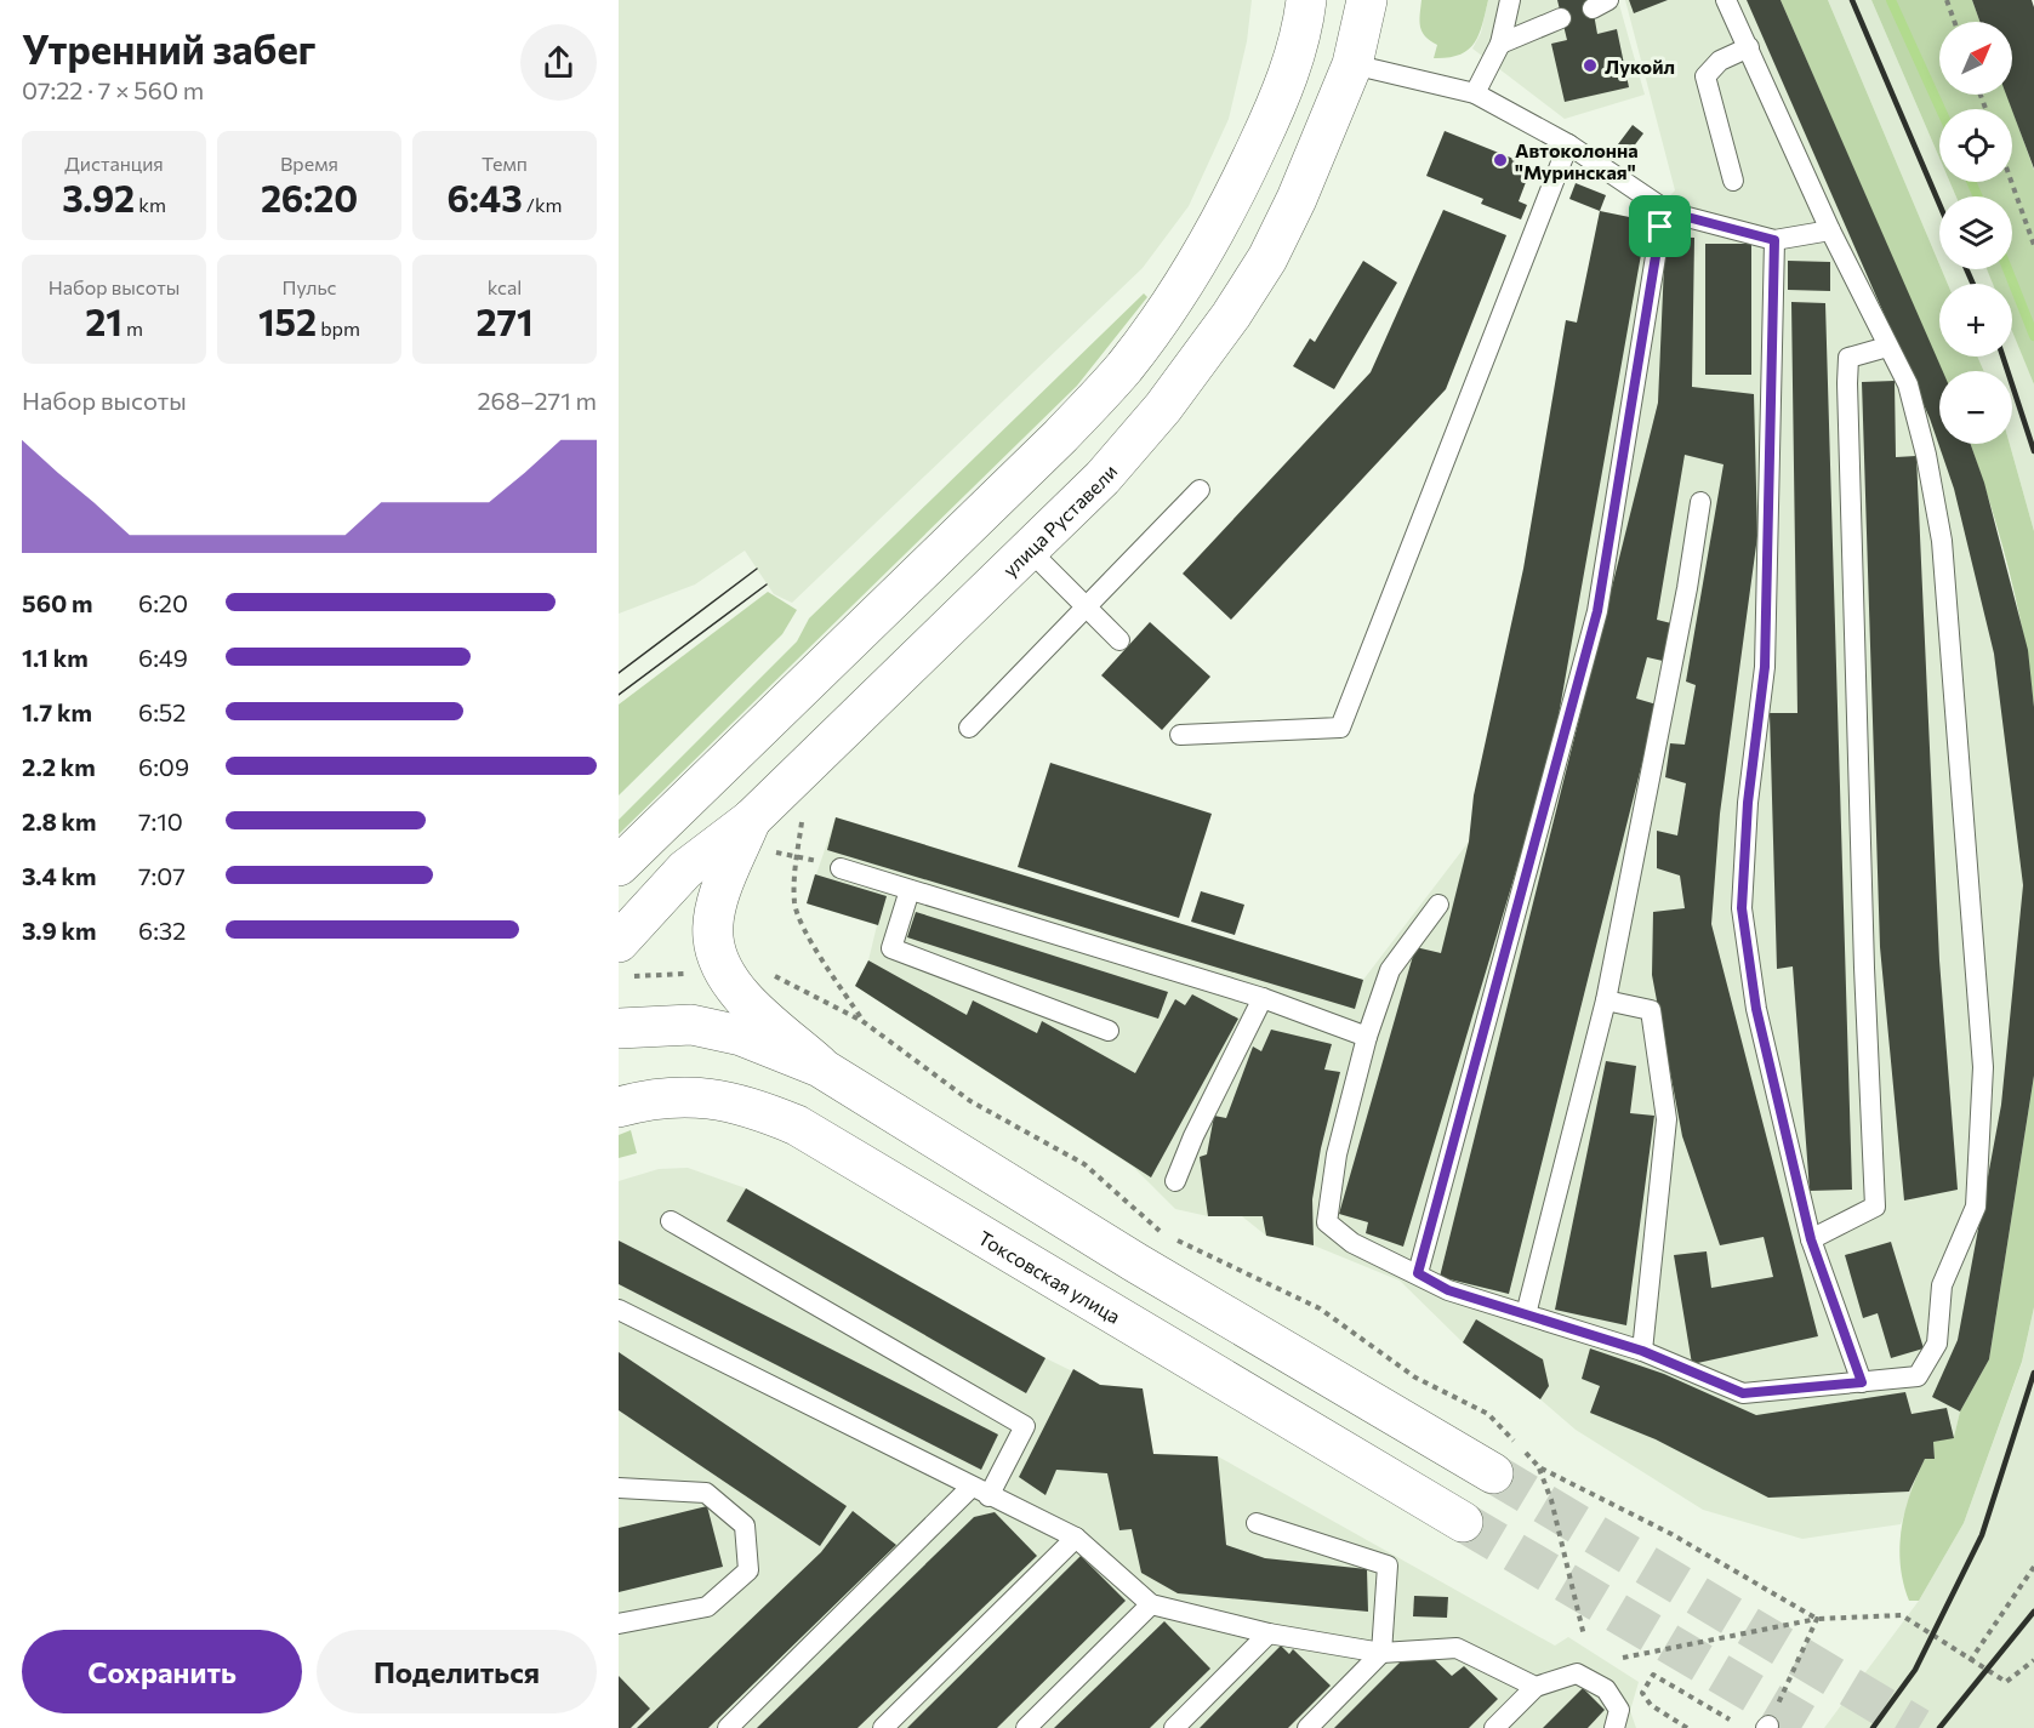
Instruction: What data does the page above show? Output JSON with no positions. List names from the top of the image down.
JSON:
{
  "streets": {
    "main road": ["улица Руставели", "Токсовская улица"]
  },
  "places": ["Лукойл", "Автоколонна \"Муринская\""],
  "north": "top right",
  "page": {
    "heading": ["Утренний забег", "07:22 · 7 × 560 m"],
    "map_buttons": ["+", "−"],
    "stats": [
      ["Дистанция", "3.92 km"],
      ["Время", "26:20"],
      ["Темп", "6:43 /km"],
      ["Набор высоты", "21 m"],
      ["Пульс", "152 bpm"],
      ["kcal", "271"]
    ],
    "chart": ["Набор высоты", "268–271 m"],
    "list": [
      {
        "name": "560 m",
        "note": "6:20"
      },
      {
        "name": "1.1 km",
        "note": "6:49"
      },
      {
        "name": "1.7 km",
        "note": "6:52"
      },
      {
        "name": "2.2 km",
        "note": "6:09"
      },
      {
        "name": "2.8 km",
        "note": "7:10"
      },
      {
        "name": "3.4 km",
        "note": "7:07"
      },
      {
        "name": "3.9 km",
        "note": "6:32"
      }
    ],
    "buttons": ["Сохранить", "Поделиться"]
  }
}
